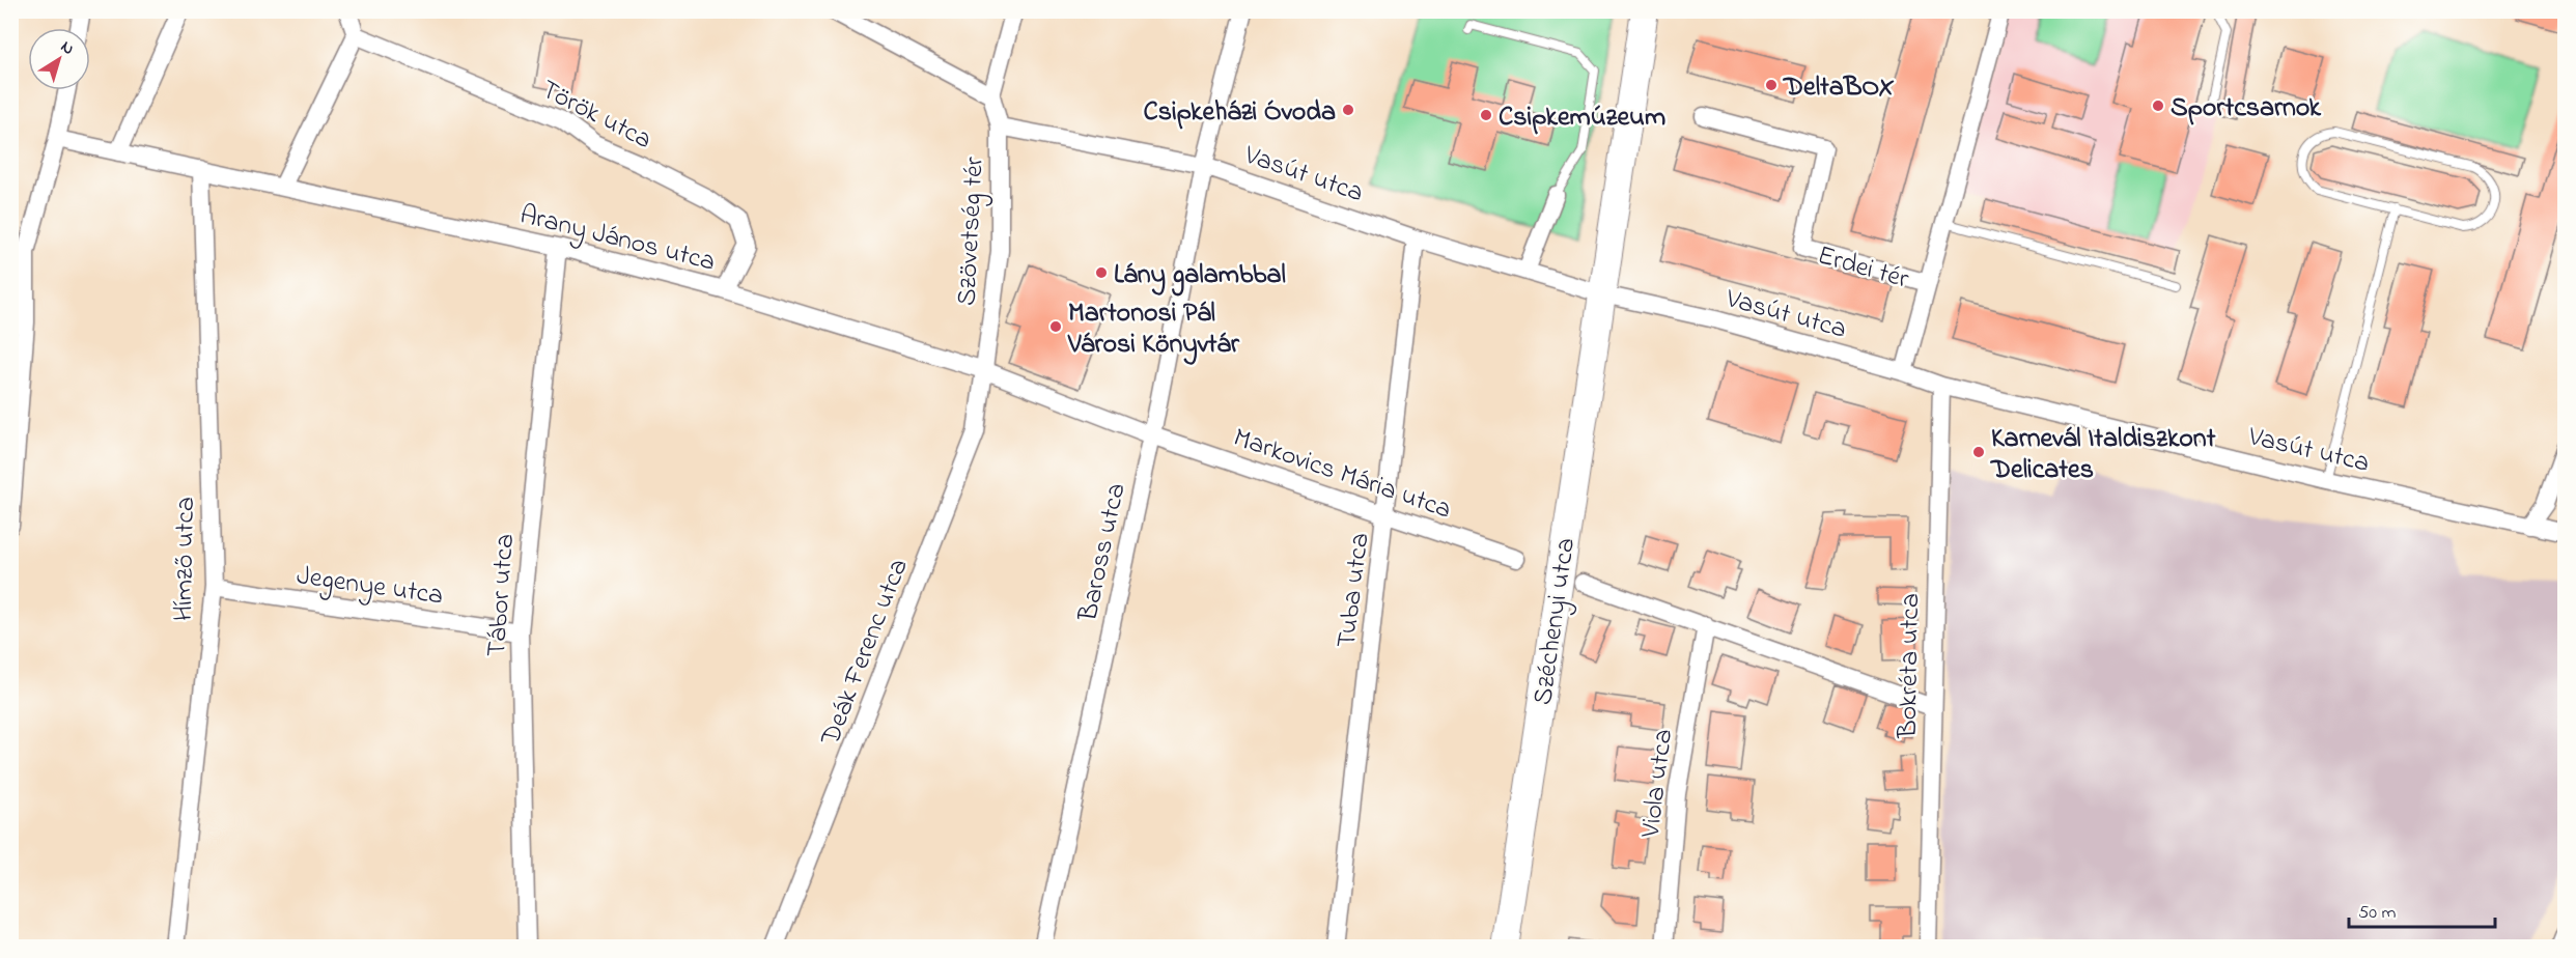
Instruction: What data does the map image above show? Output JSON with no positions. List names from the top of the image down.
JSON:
{
  "streets": {
    "main road": ["Széchenyi utca"],
    "street": [
      "Török utca",
      "Vasút utca",
      "Szövetség tér",
      "Arany János utca",
      "Erdei tér",
      "Markovics Mária utca",
      "Baross utca",
      "Hímző utca",
      "Jegenye utca",
      "Tuba utca",
      "Tábor utca",
      "Deák Ferenc utca",
      "Bokréta utca",
      "Viola utca"
    ]
  },
  "crossings": [
    ["Török utca", "Arany János utca"],
    ["Vasút utca", "Szövetség tér"],
    ["Vasút utca", "Erdei tér"],
    ["Vasút utca", "Baross utca"],
    ["Vasút utca", "Tuba utca"],
    ["Vasút utca", "Széchenyi utca"],
    ["Vasút utca", "Bokréta utca"],
    ["Szövetség tér", "Arany János utca"],
    ["Szövetség tér", "Deák Ferenc utca"],
    ["Arany János utca", "Markovics Mária utca"],
    ["Arany János utca", "Baross utca"],
    ["Arany János utca", "Hímző utca"],
    ["Arany János utca", "Tábor utca"],
    ["Arany János utca", "Deák Ferenc utca"],
    ["Markovics Mária utca", "Baross utca"],
    ["Markovics Mária utca", "Tuba utca"],
    ["Hímző utca", "Jegenye utca"],
    ["Jegenye utca", "Tábor utca"]
  ],
  "places": [
    "DeltaBOX",
    "Sportcsarnok",
    "Csipkeházi Óvoda",
    "Csipkemúzeum",
    "Lány galambbal",
    "Martonosi Pál Városi Könyvtár",
    "Karnevál Italdiszkont Delicates"
  ],
  "scale_bar": "50 m",
  "north": "top right"
}
